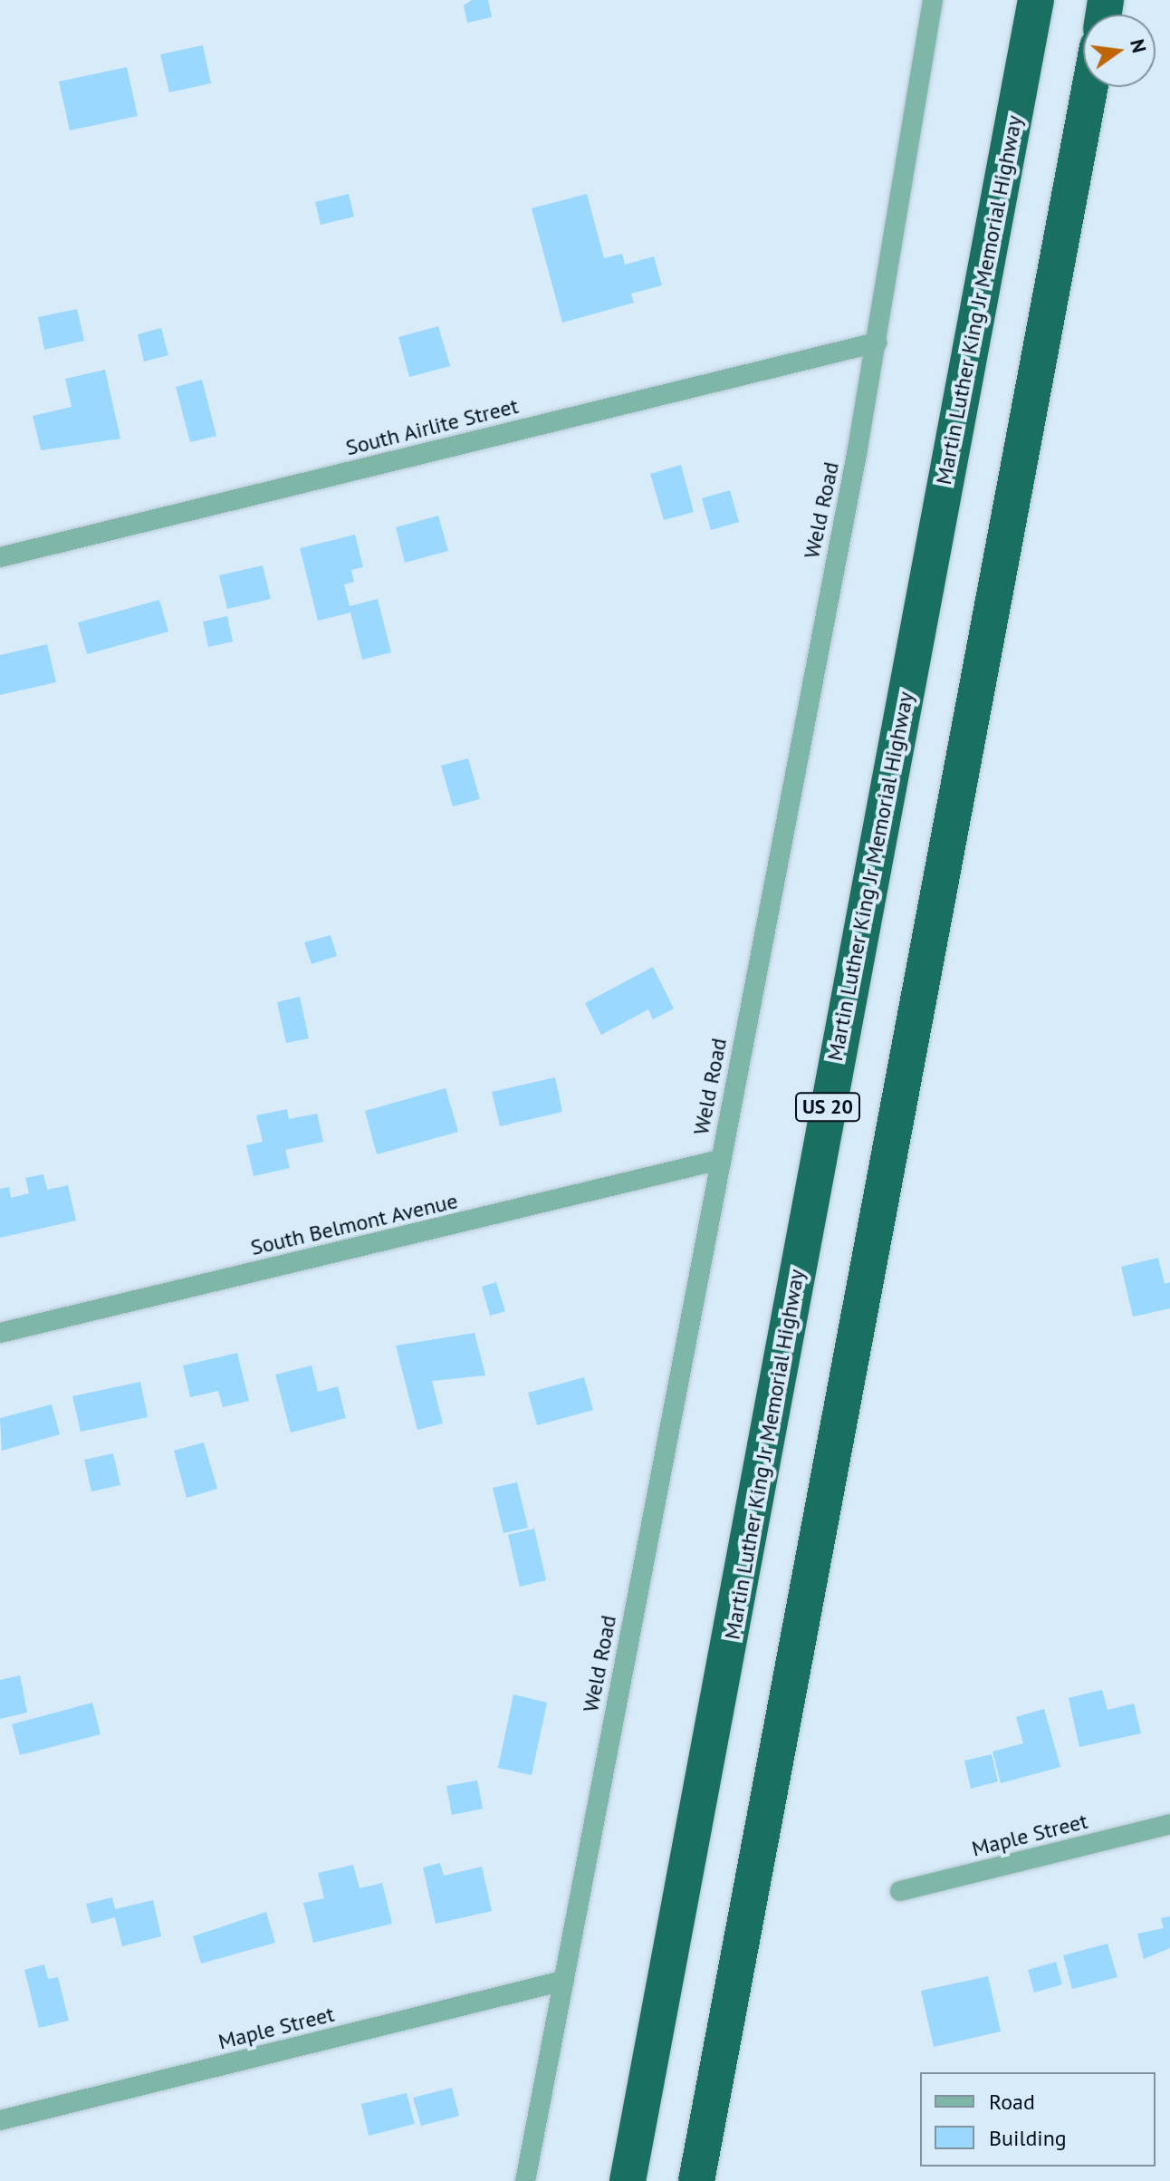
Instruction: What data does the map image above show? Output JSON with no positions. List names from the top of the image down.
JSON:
{
  "streets": {
    "highway": ["Martin Luther King Jr Memorial Highway", "US 20"],
    "street": [
      "South Airlite Street",
      "Weld Road",
      "South Belmont Avenue",
      "Maple Street"
    ]
  },
  "crossings": [
    ["South Airlite Street", "Weld Road"],
    ["Weld Road", "South Belmont Avenue"],
    ["Weld Road", "Maple Street"]
  ],
  "legend": ["Road", "Building"],
  "north": "right"
}
